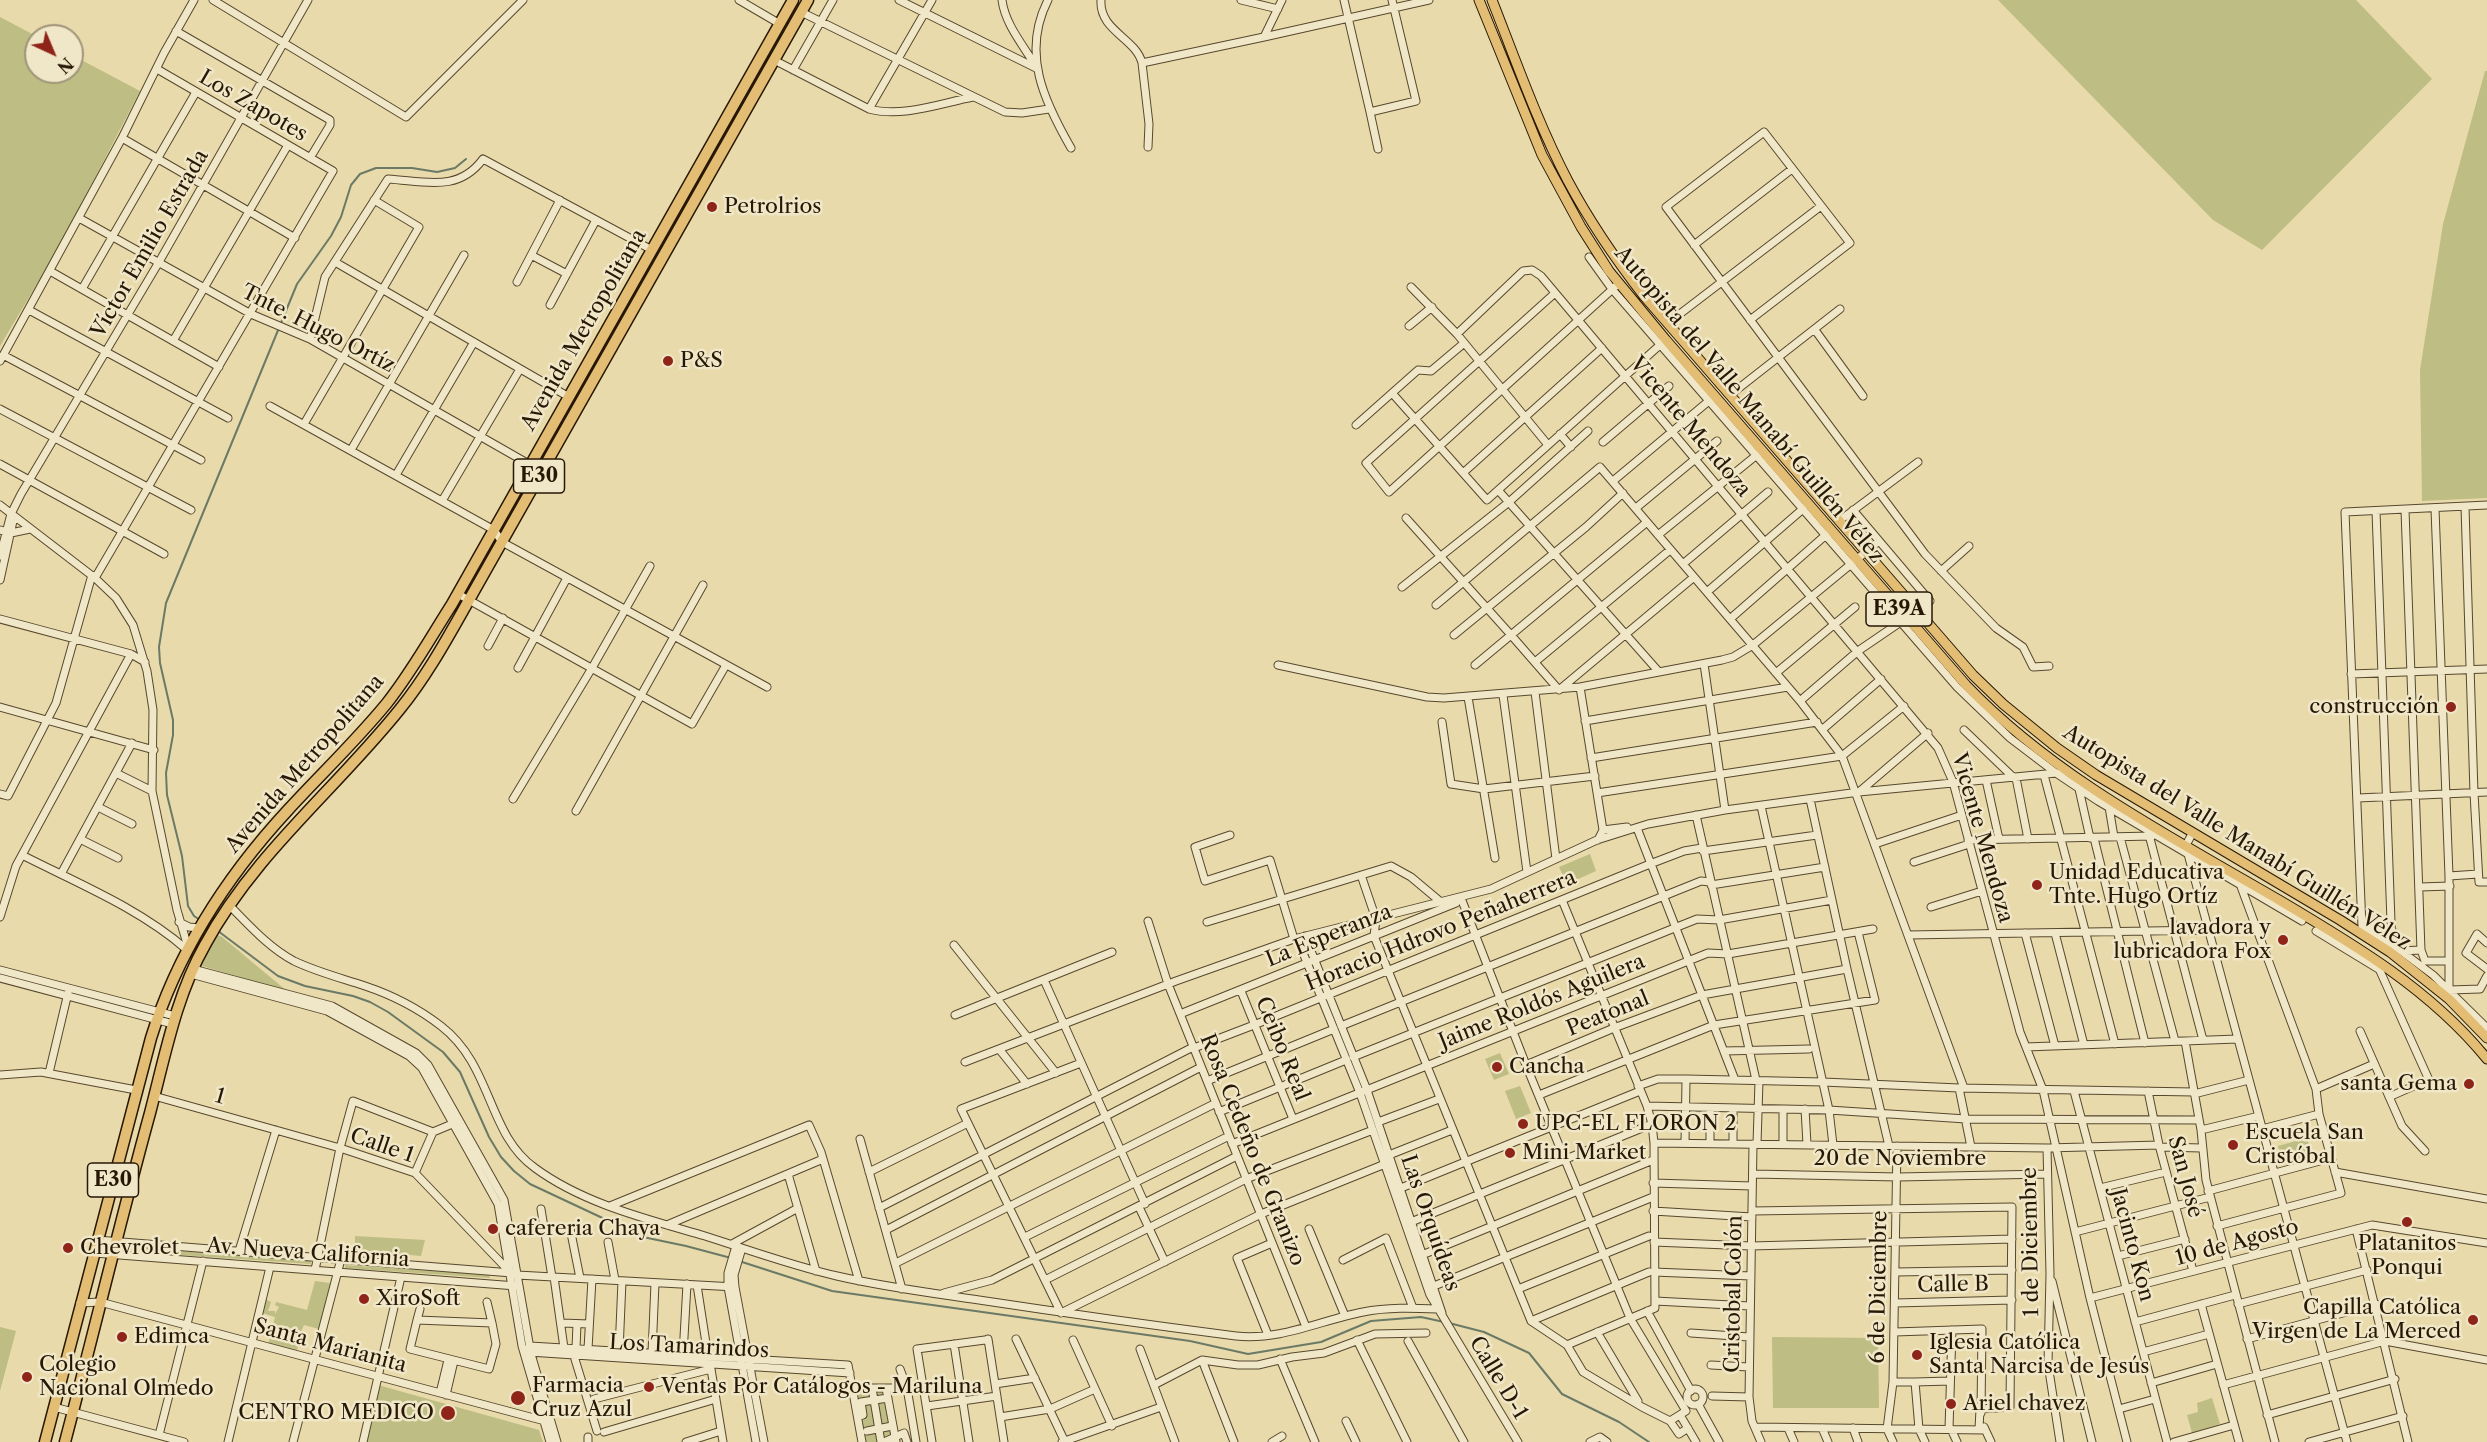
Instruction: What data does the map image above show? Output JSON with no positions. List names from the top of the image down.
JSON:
{
  "streets": {
    "highway": ["Avenida Metropolitana", "E30"],
    "main road": ["Autopista del Valle Manabí Guillén Vélez", "E39A"],
    "street": [
      "Los Zapotes",
      "Víctor Emilio Estrada",
      "Tnte. Hugo Ortíz",
      "Vicente Mendoza",
      "Horacio Hdrovo Peñaherrera",
      "La Esperanza",
      "Jaime Roldós Aguilera",
      "Peatonal",
      "Ceibo Real",
      "1",
      "Calle 1",
      "Rosa Cedeño de Granizo",
      "20 de Noviembre",
      "San José",
      "Las Orquídeas",
      "1 de Diciembre",
      "10 de Agosto",
      "Jacinto Kon",
      "Av. Nueva California",
      "Calle B",
      "6 de Diciembre",
      "Cristobal Colón",
      "Santa Marianita",
      "Los Tamarindos",
      "Calle D-1"
    ]
  },
  "crossings": [
    ["Los Zapotes", "Víctor Emilio Estrada"],
    ["Víctor Emilio Estrada", "Tnte. Hugo Ortíz"],
    ["Tnte. Hugo Ortíz", "Avenida Metropolitana"],
    ["Tnte. Hugo Ortíz", "E30"],
    ["Avenida Metropolitana", "Av. Nueva California"],
    ["Avenida Metropolitana", "Santa Marianita"],
    ["Vicente Mendoza", "10 de Agosto"],
    ["E30", "1"],
    ["E30", "Av. Nueva California"],
    ["E30", "Santa Marianita"],
    ["Horacio Hdrovo Peñaherrera", "Ceibo Real"],
    ["Horacio Hdrovo Peñaherrera", "Rosa Cedeño de Granizo"],
    ["Horacio Hdrovo Peñaherrera", "Las Orquídeas"],
    ["Horacio Hdrovo Peñaherrera", "6 de Diciembre"],
    ["Horacio Hdrovo Peñaherrera", "Cristobal Colón"],
    ["La Esperanza", "Ceibo Real"],
    ["La Esperanza", "Rosa Cedeño de Granizo"],
    ["La Esperanza", "Las Orquídeas"],
    ["Jaime Roldós Aguilera", "Ceibo Real"],
    ["Jaime Roldós Aguilera", "Rosa Cedeño de Granizo"],
    ["Jaime Roldós Aguilera", "Las Orquídeas"],
    ["Jaime Roldós Aguilera", "6 de Diciembre"],
    ["Jaime Roldós Aguilera", "Cristobal Colón"],
    ["Peatonal", "6 de Diciembre"],
    ["Peatonal", "Cristobal Colón"],
    ["1", "Calle 1"],
    ["Calle 1", "Av. Nueva California"],
    ["20 de Noviembre", "1 de Diciembre"],
    ["20 de Noviembre", "6 de Diciembre"],
    ["20 de Noviembre", "Cristobal Colón"],
    ["San José", "10 de Agosto"],
    ["Las Orquídeas", "Calle D-1"],
    ["10 de Agosto", "Jacinto Kon"],
    ["Calle B", "6 de Diciembre"]
  ],
  "places": [
    "Petrolrios",
    "P&S",
    "construcción",
    "Unidad Educativa Tnte. Hugo Ortíz",
    "lavadora y lubricadora Fox",
    "Cancha",
    "santa Gema",
    "UPC-EL FLORON 2",
    "Escuela San Cristóbal",
    "Mini Market",
    "Platanitos Ponqui",
    "cafereria Chaya",
    "Chevrolet",
    "XiroSoft",
    "Capilla Católica Virgen de La Merced",
    "Edimca",
    "Iglesia Católica Santa Narcisa de Jesús",
    "Colegio Nacional Olmedo",
    "Ventas Por Catálogos - Mariluna",
    "Farmacia Cruz Azul",
    "Ariel chavez",
    "CENTRO MEDICO"
  ],
  "north": "bottom right"
}
